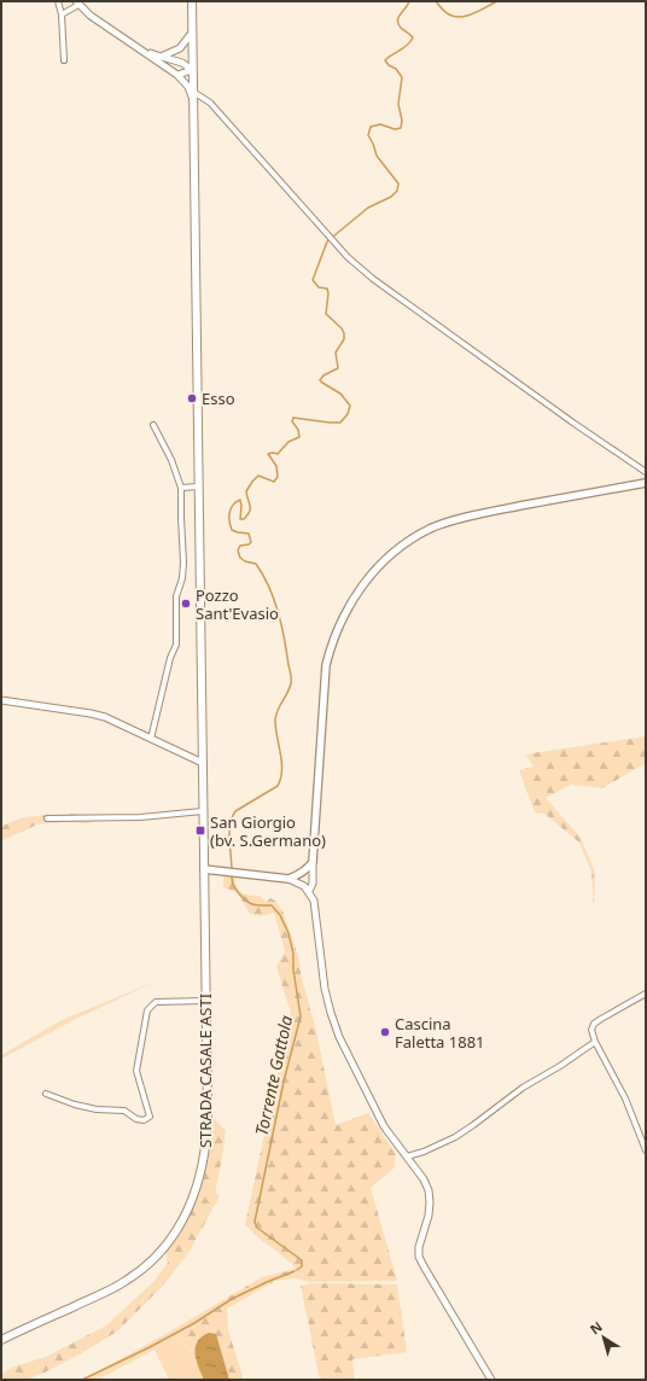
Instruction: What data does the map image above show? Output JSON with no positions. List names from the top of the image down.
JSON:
{
  "streets": {
    "main road": ["STRADA CASALE ASTI"]
  },
  "water": ["Torrente Gattola"],
  "places": {
    "other": ["Esso", "Pozzo Sant'Evasio", "Cascina Faletta 1881"],
    "transit": ["San Giorgio (bv. S.Germano)"]
  },
  "north": "top left"
}
